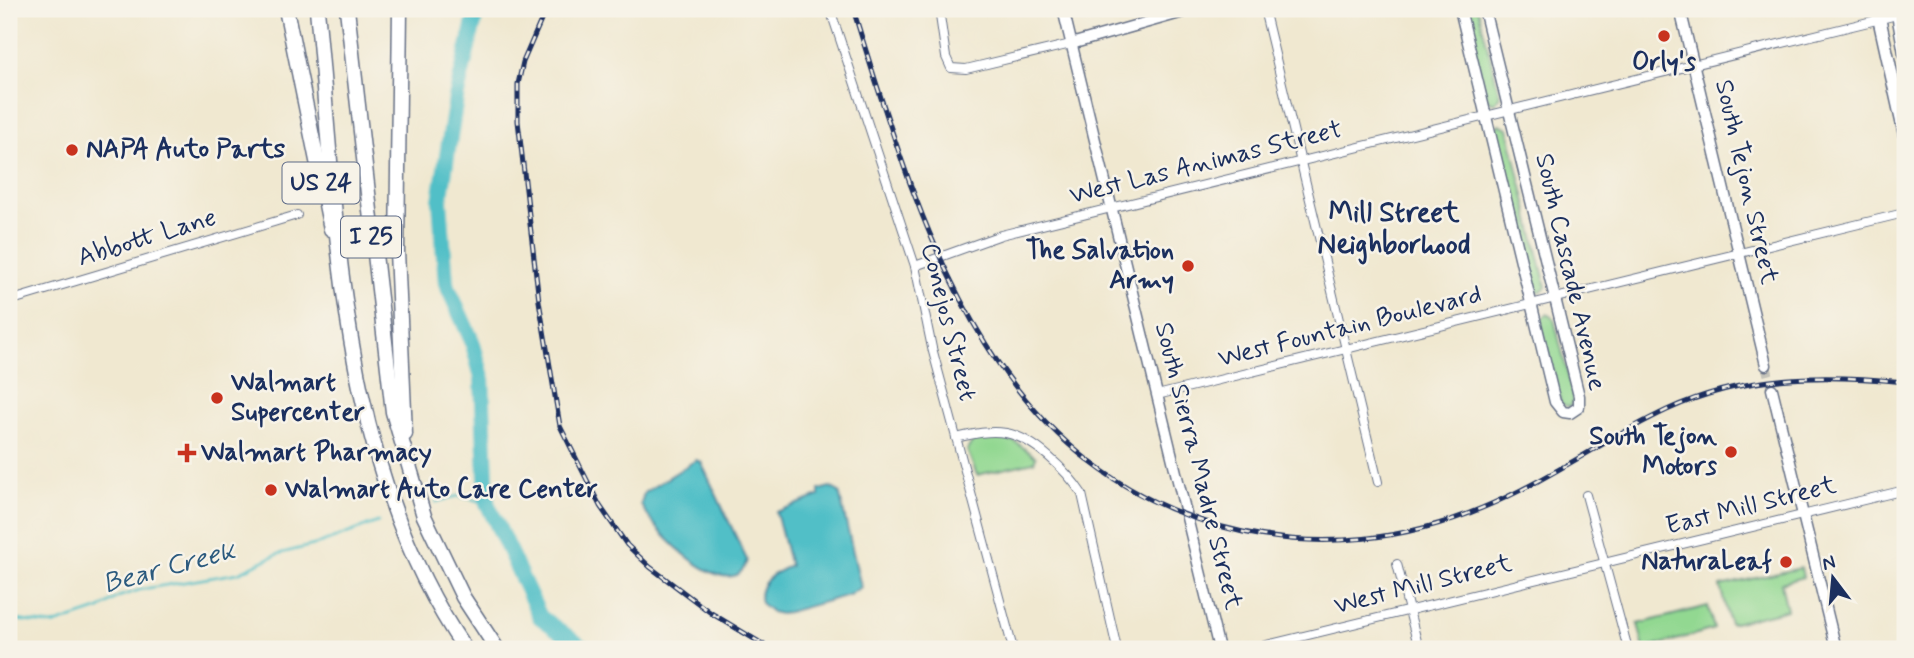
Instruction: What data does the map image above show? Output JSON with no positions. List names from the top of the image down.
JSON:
{
  "streets": {
    "highway": ["US 24", "I 25"],
    "street": [
      "West Las Animas Street",
      "South Tejon Street",
      "Abbott Lane",
      "South Cascade Avenue",
      "Conejos Street",
      "West Fountain Boulevard",
      "South Sierra Madre Street",
      "East Mill Street",
      "West Mill Street"
    ]
  },
  "crossings": [
    ["West Las Animas Street", "South Tejon Street"],
    ["West Las Animas Street", "South Cascade Avenue"],
    ["West Las Animas Street", "Conejos Street"],
    ["West Las Animas Street", "South Sierra Madre Street"],
    ["South Tejon Street", "West Fountain Boulevard"],
    ["US 24", "I 25"],
    ["South Cascade Avenue", "West Fountain Boulevard"],
    ["West Fountain Boulevard", "South Sierra Madre Street"],
    ["East Mill Street", "West Mill Street"]
  ],
  "districts": ["Mill Street Neighborhood"],
  "water": ["Bear Creek"],
  "places": {
    "other": [
      "Orly's",
      "NAPA Auto Parts",
      "The Salvation Army",
      "Walmart Supercenter",
      "South Tejon Motors",
      "Walmart Auto Care Center",
      "NaturaLeaf"
    ],
    "health": ["Walmart Pharmacy"]
  },
  "north": "top"
}
